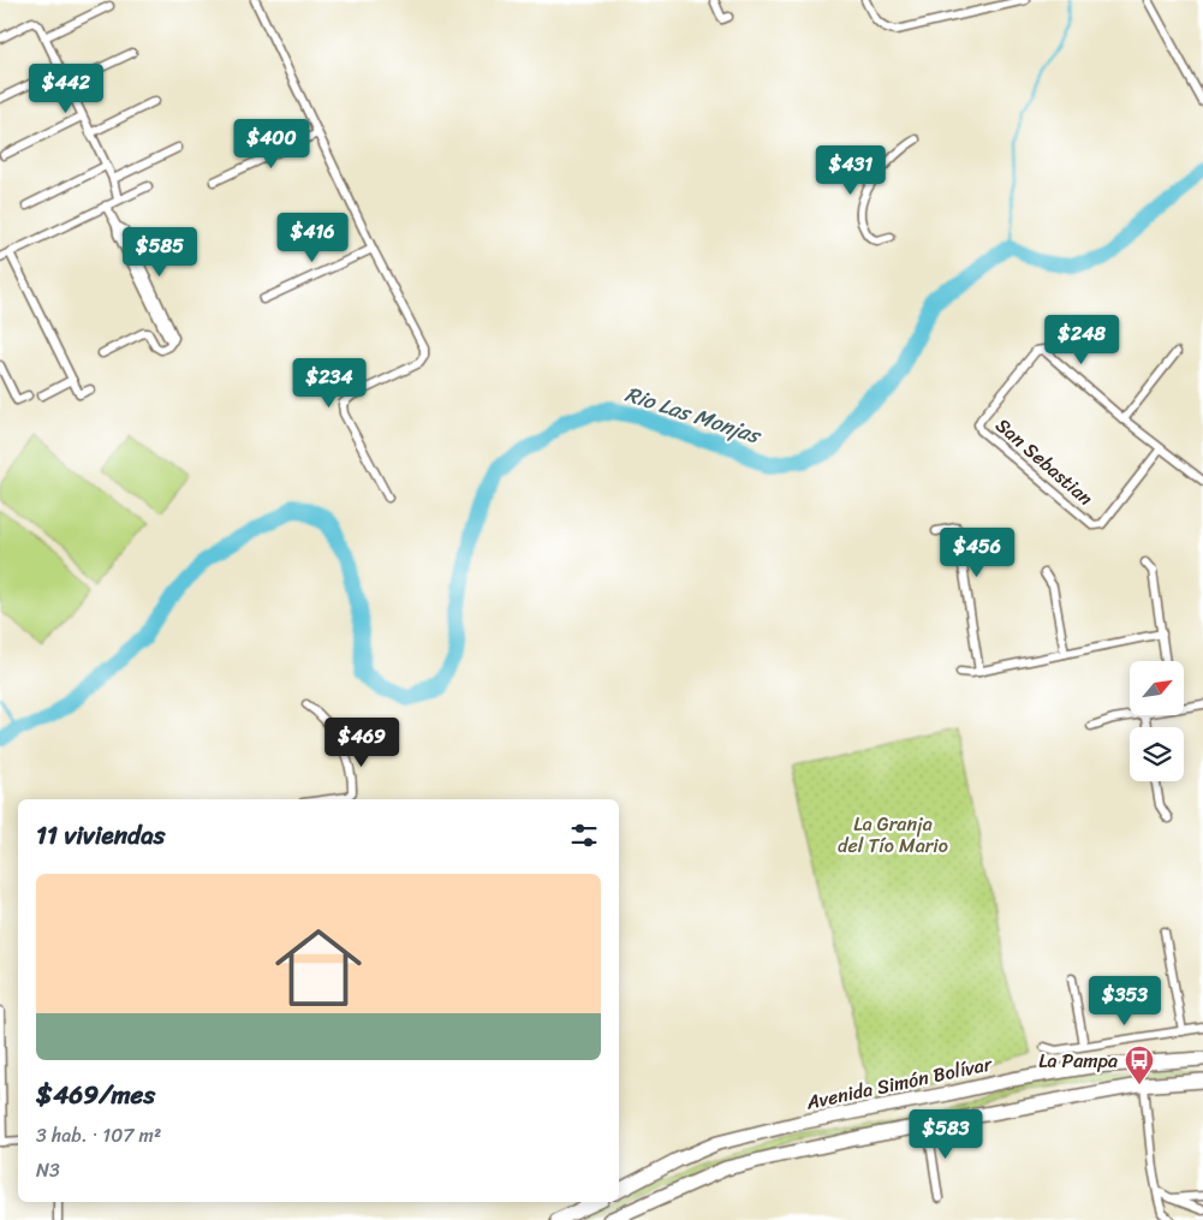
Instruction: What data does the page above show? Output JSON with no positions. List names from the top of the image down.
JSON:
{
  "streets": {
    "highway": ["Avenida Simón Bolívar"],
    "street": ["San Sebastian"]
  },
  "water": ["Rio Las Monjas"],
  "parks": ["La Granja del Tío Mario"],
  "places": {
    "bus stop": ["La Pampa"]
  },
  "north": "top right",
  "page": {
    "price": [
      "$442",
      "$400",
      "$431",
      "$416",
      "$585",
      "$248",
      "$234",
      "$456",
      "$469",
      "$353",
      "$583"
    ],
    "heading": "11 viviendas",
    "list": [
      {
        "name": "$469/mes",
        "note": "3 hab. · 107 m² · N3"
      }
    ]
  }
}
